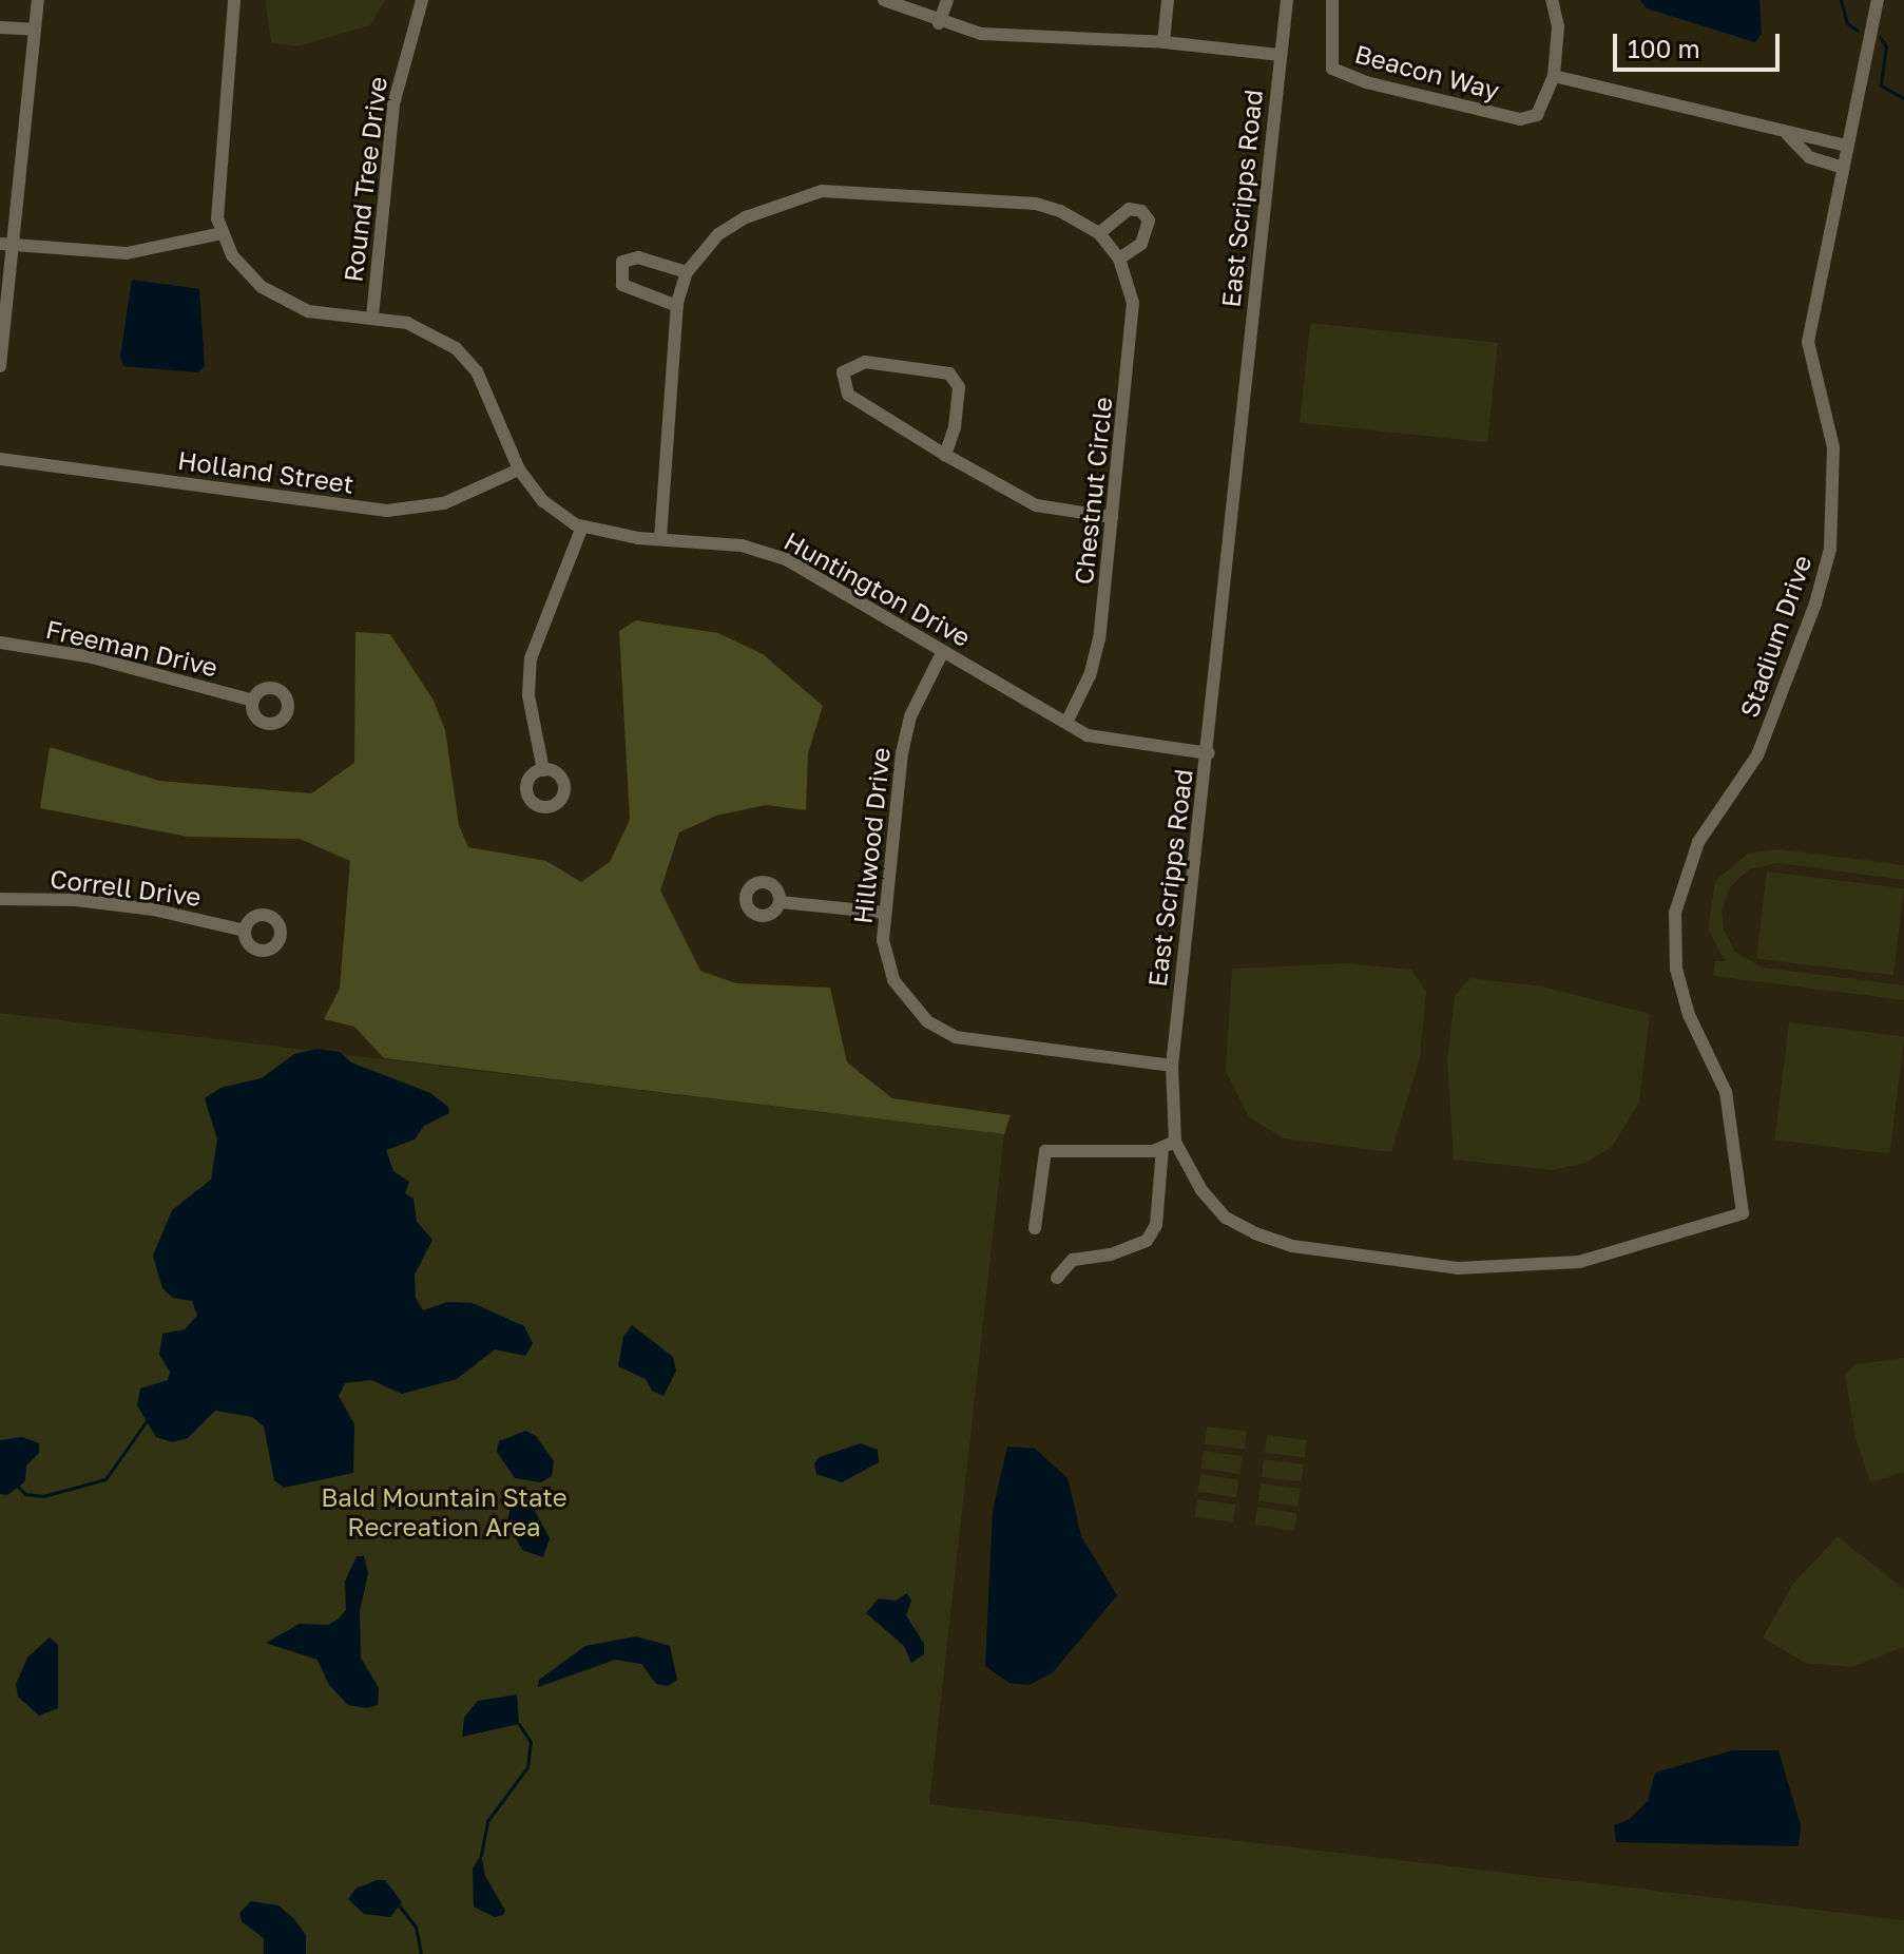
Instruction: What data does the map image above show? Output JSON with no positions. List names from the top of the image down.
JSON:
{
  "streets": {
    "street": [
      "Beacon Way",
      "Round Tree Drive",
      "East Scripps Road",
      "Holland Street",
      "Chestnut Circle",
      "Huntington Drive",
      "Stadium Drive",
      "Freeman Drive",
      "Hillwood Drive",
      "Correll Drive"
    ]
  },
  "crossings": [
    ["Round Tree Drive", "Huntington Drive"],
    ["East Scripps Road", "Huntington Drive"],
    ["East Scripps Road", "Stadium Drive"],
    ["East Scripps Road", "Hillwood Drive"],
    ["Holland Street", "Huntington Drive"],
    ["Chestnut Circle", "Huntington Drive"],
    ["Huntington Drive", "Hillwood Drive"]
  ],
  "parks": ["Bald Mountain State Recreation Area"],
  "scale_bar": "100 m"
}
